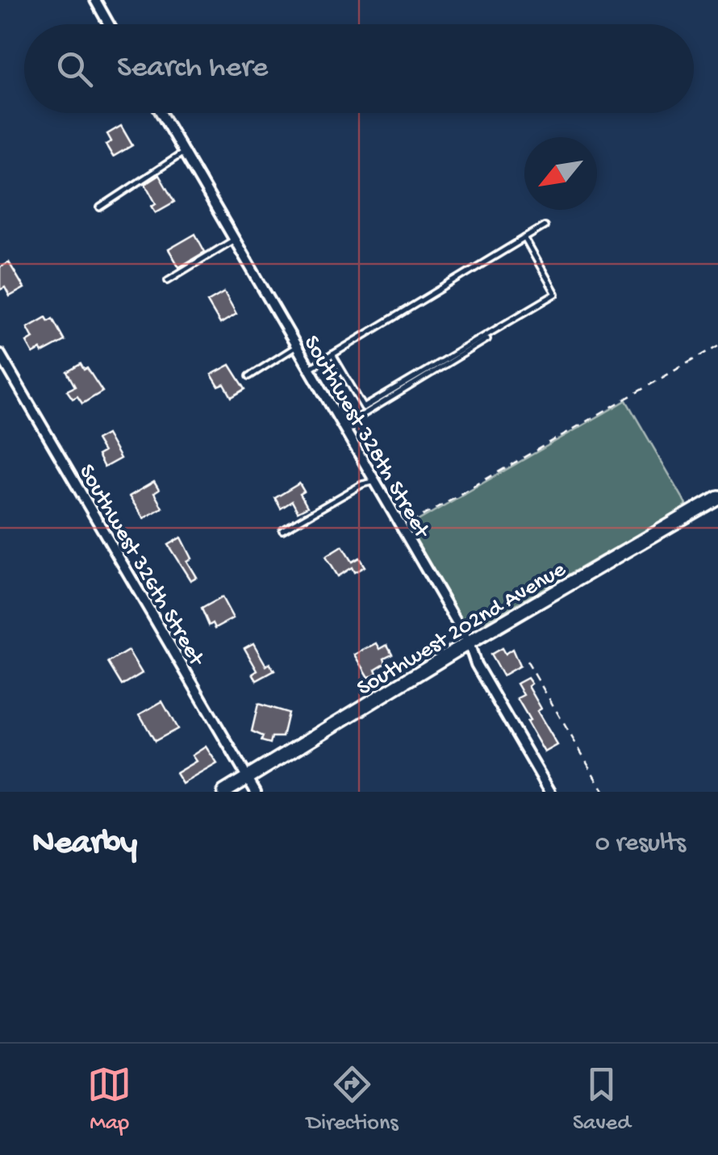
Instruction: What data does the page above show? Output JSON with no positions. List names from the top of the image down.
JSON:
{
  "streets": {
    "street": ["Southwest 328th Street", "Southwest 326th Street", "Southwest 202nd Avenue"]
  },
  "crossings": [
    ["Southwest 328th Street", "Southwest 202nd Avenue"],
    ["Southwest 326th Street", "Southwest 202nd Avenue"]
  ],
  "north": "bottom left",
  "page": {
    "search": "Search here",
    "heading": ["Nearby", "0 results"],
    "nav": ["Map", "Directions", "Saved"]
  }
}
